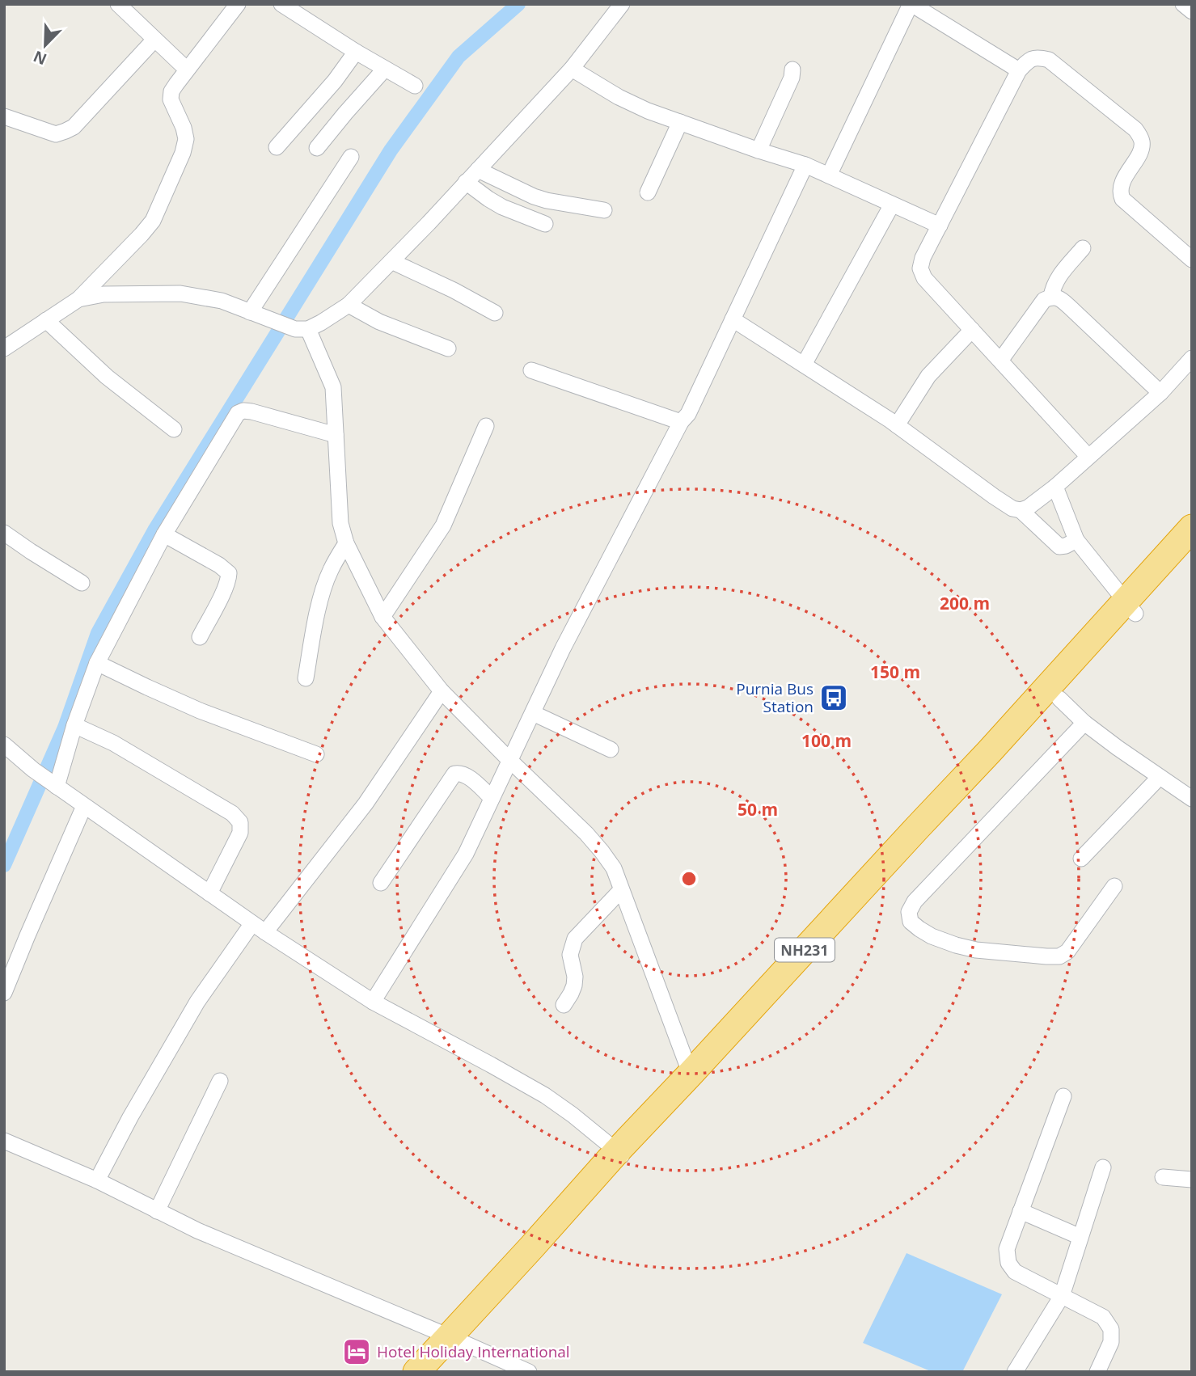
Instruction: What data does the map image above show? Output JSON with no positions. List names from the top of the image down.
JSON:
{
  "streets": {
    "highway": ["NH231"]
  },
  "places": {
    "bus stop": ["Purnia Bus Station"],
    "hotel": ["Hotel Holiday International"]
  },
  "north": "bottom left",
  "rings": [
    "200 m",
    "150 m",
    "100 m",
    "50 m"
  ]
}
